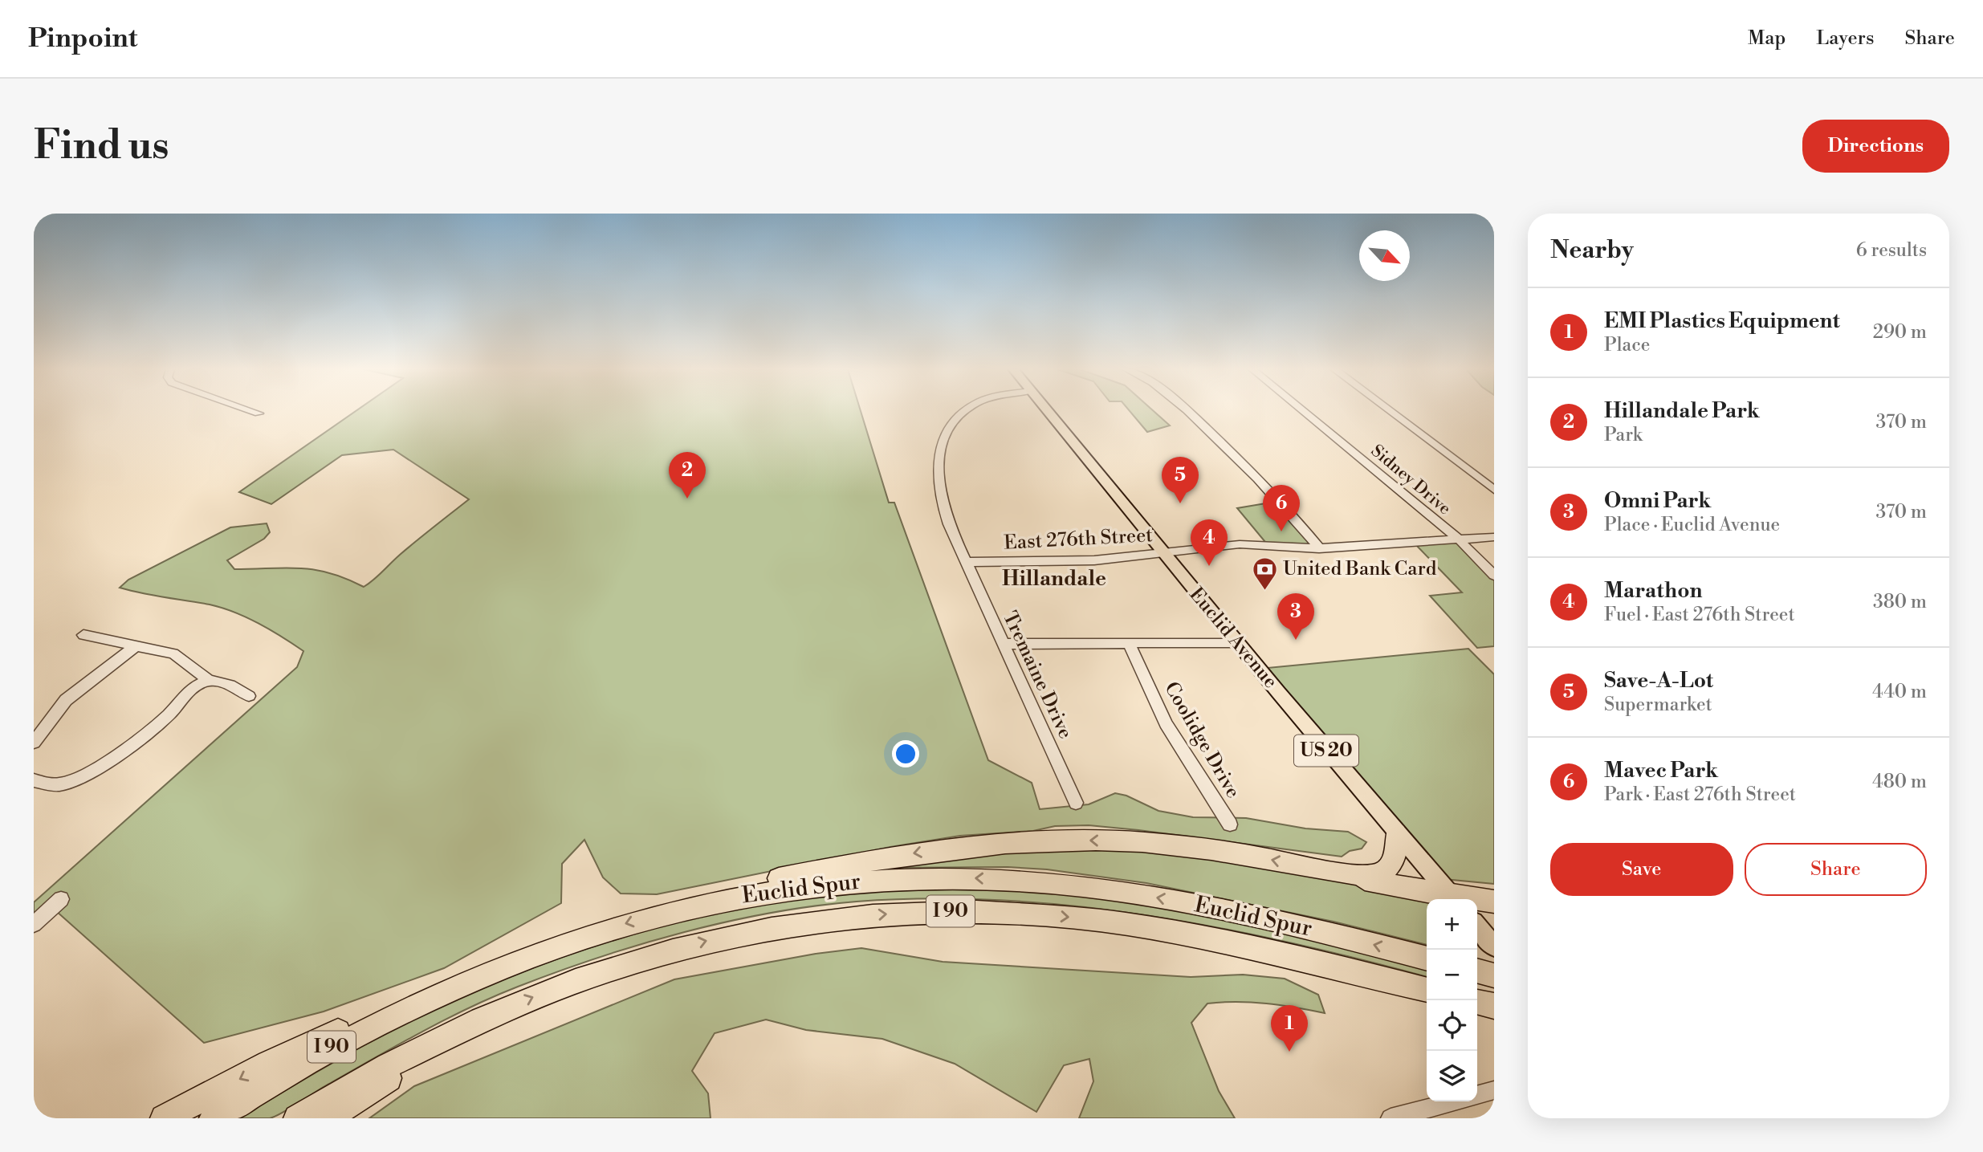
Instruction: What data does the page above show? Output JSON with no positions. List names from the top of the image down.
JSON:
{
  "streets": {
    "highway": ["Euclid Spur", "I 90"],
    "main road": ["Euclid Avenue", "US 20"],
    "street": [
      "Sidney Drive",
      "East 276th Street",
      "Tremaine Drive",
      "Coolidge Drive"
    ]
  },
  "crossings": [
    ["Sidney Drive", "East 276th Street"],
    ["East 276th Street", "Euclid Avenue"],
    ["East 276th Street", "Tremaine Drive"]
  ],
  "districts": ["Hillandale"],
  "places": {
    "bank": ["United Bank Card"]
  },
  "north": "bottom right",
  "page": {
    "header": "Pinpoint",
    "nav": ["Map", "Layers", "Share"],
    "buttons": [
      "Directions",
      ["Save", "Share"]
    ],
    "title": "Find us",
    "heading": ["Nearby", "6 results"],
    "list": [
      {
        "mark": "1",
        "name": "EMI Plastics Equipment",
        "note": "Place",
        "value": "290 m"
      },
      {
        "mark": "2",
        "name": "Hillandale Park",
        "note": "Park",
        "value": "370 m"
      },
      {
        "mark": "3",
        "name": "Omni Park",
        "note": "Place · Euclid Avenue",
        "value": "370 m"
      },
      {
        "mark": "4",
        "name": "Marathon",
        "note": "Fuel · East 276th Street",
        "value": "380 m"
      },
      {
        "mark": "5",
        "name": "Save-A-Lot",
        "note": "Supermarket",
        "value": "440 m"
      },
      {
        "mark": "6",
        "name": "Mavec Park",
        "note": "Park · East 276th Street",
        "value": "480 m"
      }
    ],
    "pins": [
      "2",
      "5",
      "6",
      "4",
      "3",
      "1"
    ],
    "map_buttons": ["+", "−"]
  }
}
